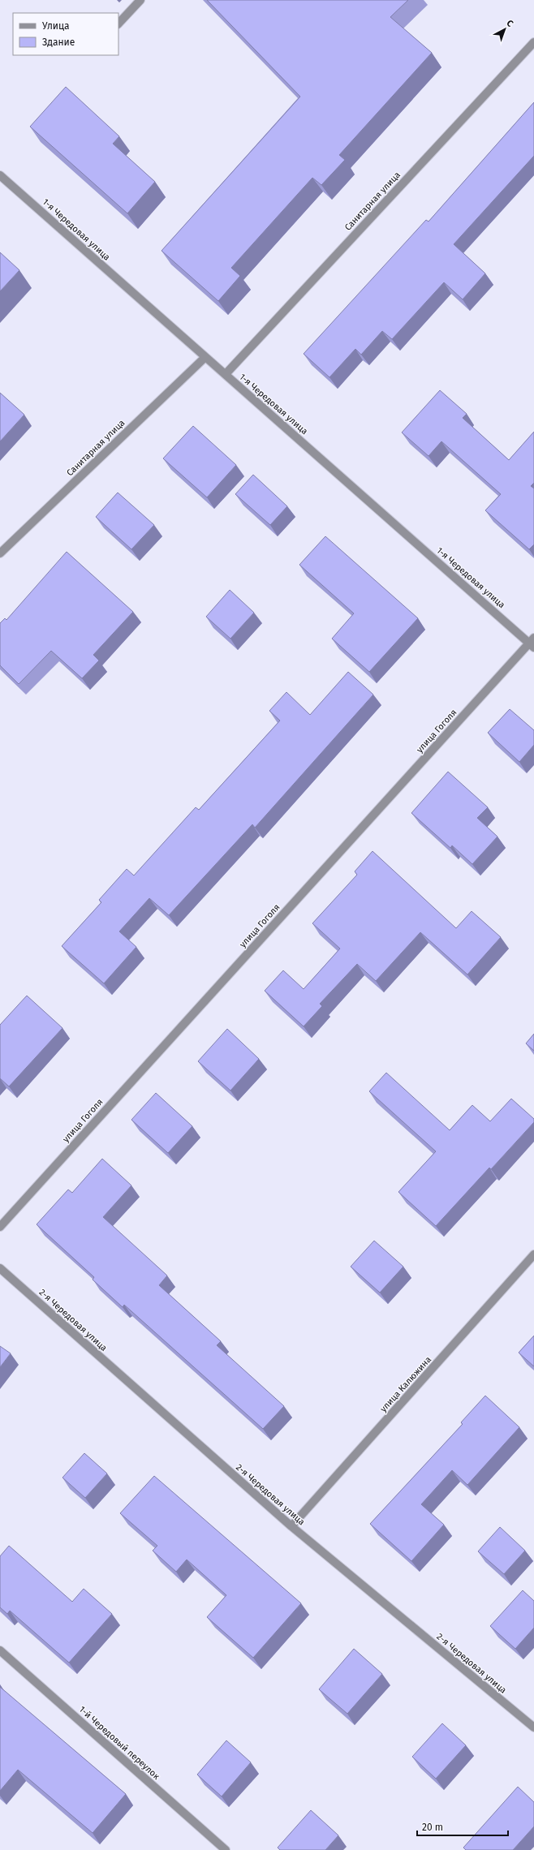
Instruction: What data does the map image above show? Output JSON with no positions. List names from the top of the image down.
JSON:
{
  "streets": {
    "street": [
      "Санитарная улица",
      "1-я Чередовая улица",
      "улица Гоголя",
      "2-я Чередовая улица",
      "улица Калюжина",
      "1-й Чередовый переулок"
    ]
  },
  "crossings": [
    ["Санитарная улица", "1-я Чередовая улица"],
    ["1-я Чередовая улица", "улица Гоголя"],
    ["2-я Чередовая улица", "улица Калюжина"]
  ],
  "legend": ["Улица", "Здание"],
  "scale_bar": "20 m",
  "north": "top right"
}
